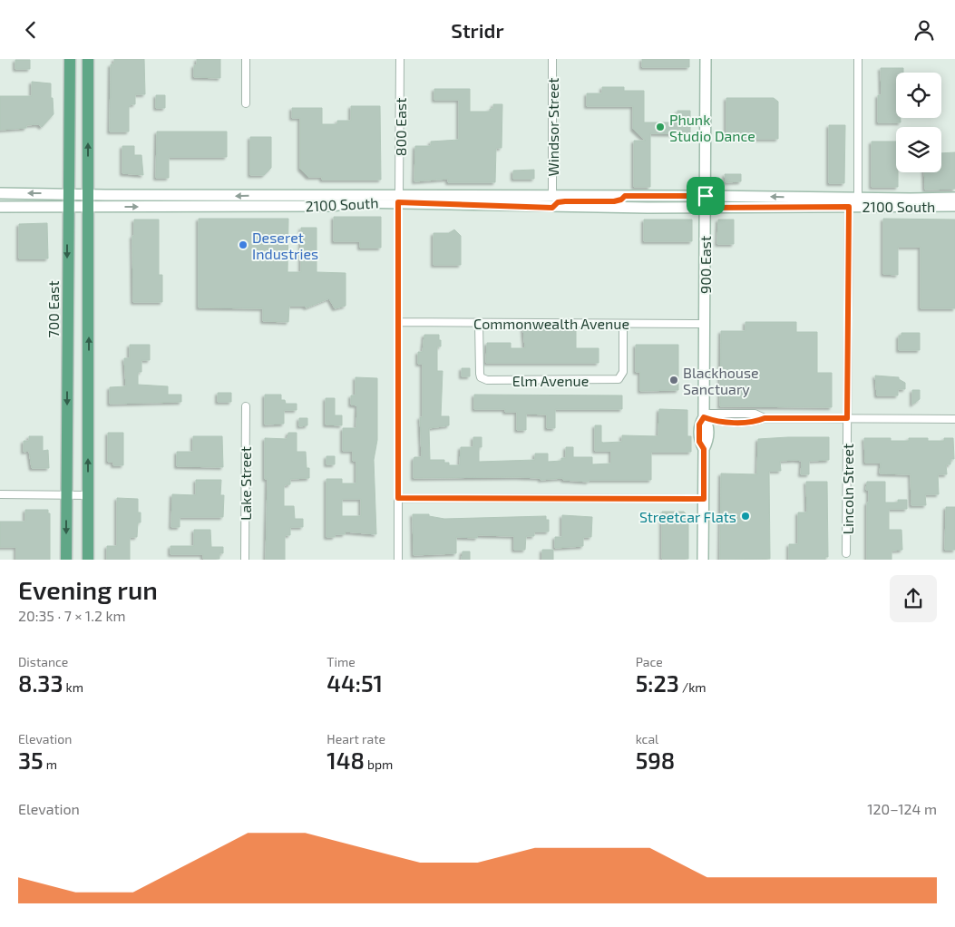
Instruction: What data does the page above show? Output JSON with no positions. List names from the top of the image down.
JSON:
{
  "streets": {
    "main road": ["2100 South", "900 East", "700 East"],
    "street": [
      "800 East",
      "Windsor Street",
      "Commonwealth Avenue",
      "Elm Avenue",
      "Lake Street",
      "Lincoln Street"
    ]
  },
  "crossings": [
    ["800 East", "2100 South"],
    ["800 East", "Commonwealth Avenue"],
    ["Windsor Street", "2100 South"],
    ["2100 South", "900 East"],
    ["2100 South", "700 East"],
    ["2100 South", "Lincoln Street"],
    ["900 East", "Commonwealth Avenue"],
    ["Commonwealth Avenue", "Elm Avenue"]
  ],
  "places": [
    "Phunk Studio Dance",
    "Deseret Industries",
    "Blackhouse Sanctuary",
    "Streetcar Flats"
  ],
  "page": {
    "header": "Stridr",
    "heading": ["Evening run", "20:35 · 7 × 1.2 km"],
    "stats": [
      ["Distance", "8.33 km"],
      ["Time", "44:51"],
      ["Pace", "5:23 /km"],
      ["Elevation", "35 m"],
      ["Heart rate", "148 bpm"],
      ["kcal", "598"]
    ],
    "chart": ["Elevation", "120–124 m"]
  }
}
